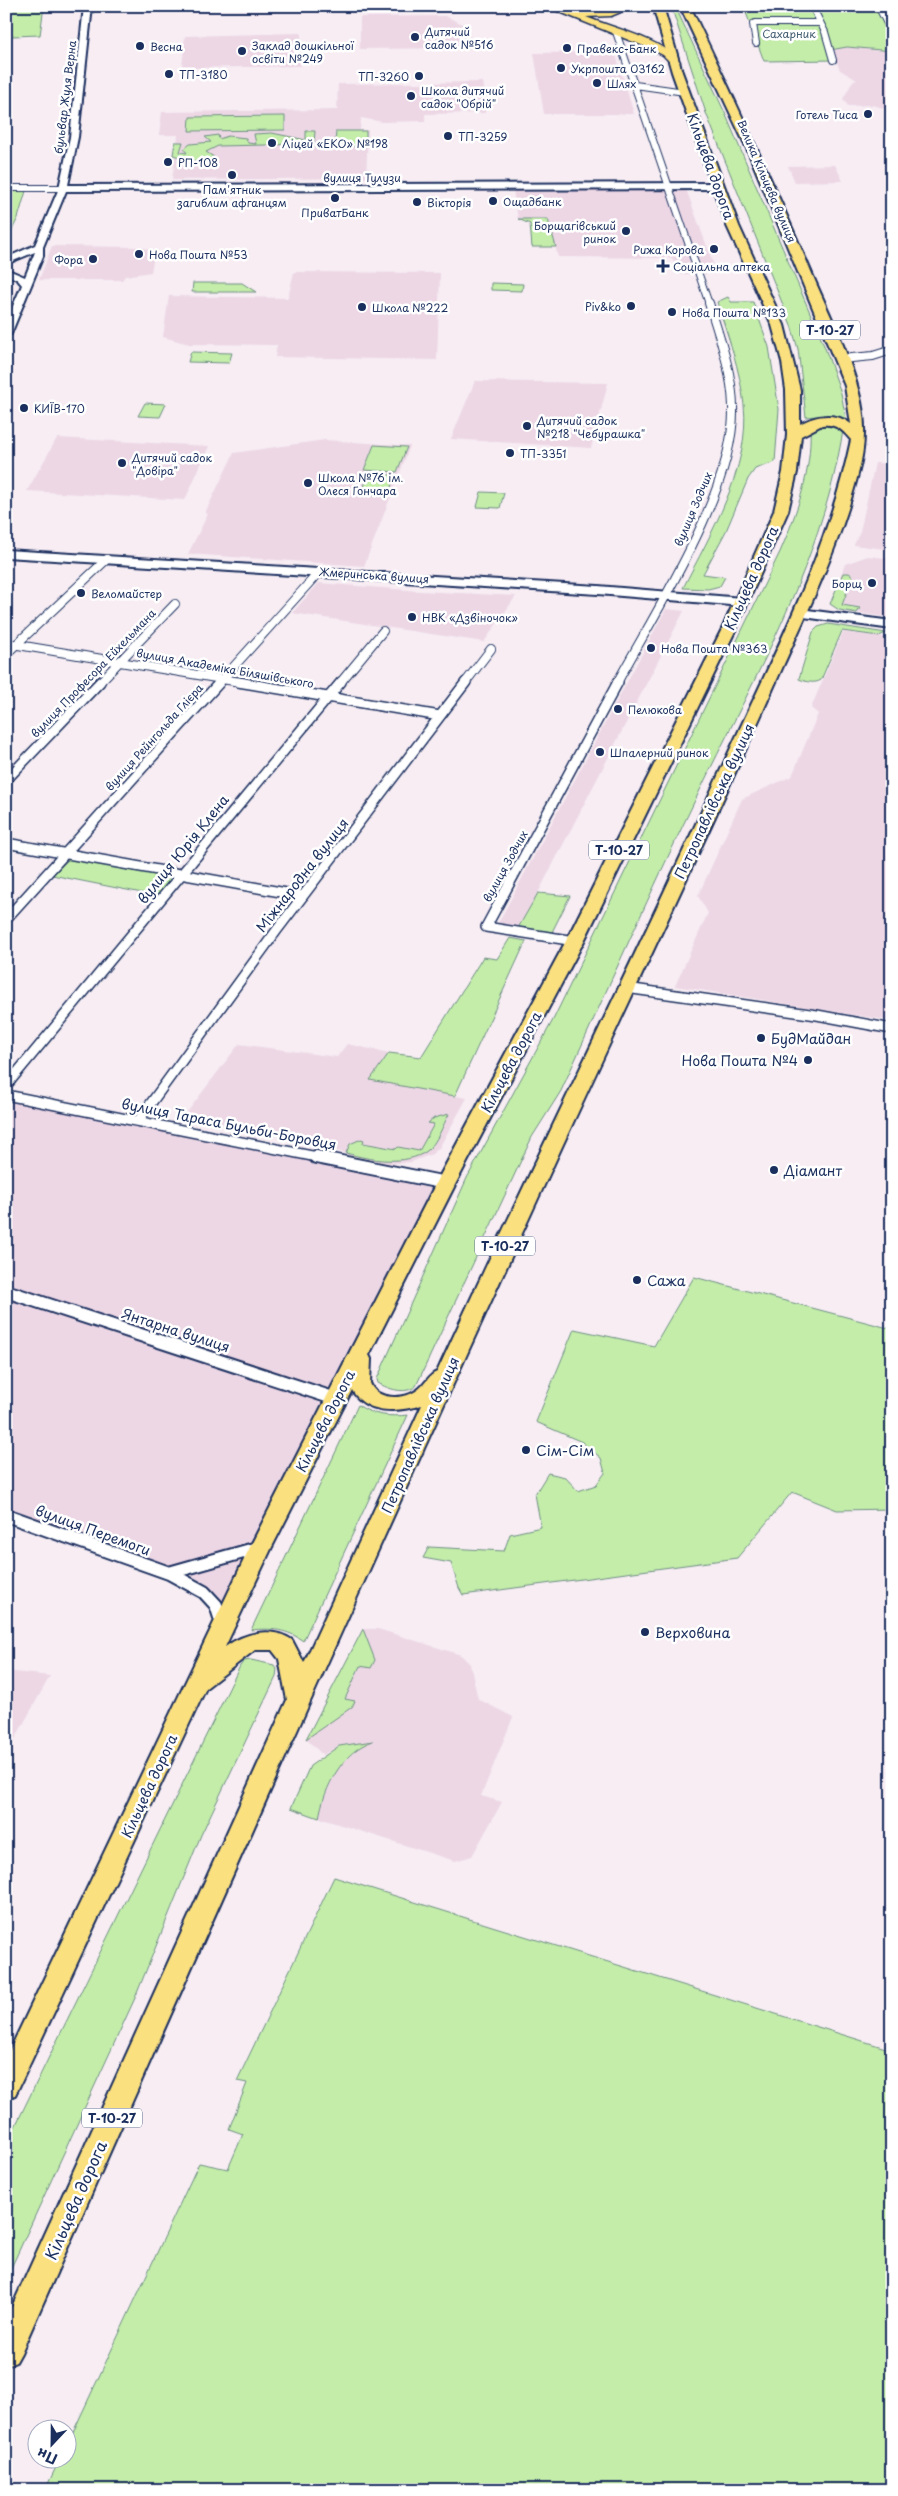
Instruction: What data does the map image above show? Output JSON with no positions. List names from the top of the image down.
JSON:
{
  "streets": {
    "highway": [
      "Кільцева дорога",
      "Велика Кільцева вулиця",
      "Т-10-27",
      "Петропавлівська вулиця"
    ],
    "main road": ["Жмеринська вулиця"],
    "street": [
      "бульвар Жуля Верна",
      "вулиця Тулузи",
      "вулиця Зодчих",
      "вулиця Академіка Біляшівського",
      "вулиця Професора Ейхельмана",
      "вулиця Рейнгольда Глієра",
      "вулиця Юрія Клена",
      "Міжнародна вулиця",
      "вулиця Тараса Бульби-Боровця",
      "Янтарна вулиця",
      "вулиця Перемоги"
    ]
  },
  "crossings": [
    ["бульвар Жуля Верна", "вулиця Тулузи"],
    ["Кільцева дорога", "вулиця Тулузи"],
    ["Кільцева дорога", "вулиця Зодчих"],
    ["Кільцева дорога", "Жмеринська вулиця"],
    ["Кільцева дорога", "Петропавлівська вулиця"],
    ["Кільцева дорога", "вулиця Тараса Бульби-Боровця"],
    ["Кільцева дорога", "Янтарна вулиця"],
    ["Кільцева дорога", "вулиця Перемоги"],
    ["вулиця Тулузи", "вулиця Зодчих"],
    ["Велика Кільцева вулиця", "Петропавлівська вулиця"],
    ["вулиця Зодчих", "Жмеринська вулиця"],
    ["Жмеринська вулиця", "вулиця Рейнгольда Глієра"],
    ["вулиця Академіка Біляшівського", "вулиця Професора Ейхельмана"],
    ["вулиця Академіка Біляшівського", "вулиця Рейнгольда Глієра"],
    ["вулиця Академіка Біляшівського", "вулиця Юрія Клена"],
    ["вулиця Академіка Біляшівського", "Міжнародна вулиця"],
    ["Міжнародна вулиця", "вулиця Тараса Бульби-Боровця"]
  ],
  "parks": ["Сахарник"],
  "places": {
    "other": [
      "Дитячий садок №516",
      "Весна",
      "Правекс-Банк",
      "Заклад дошкільної освіти №249",
      "Укрпошта 03162",
      "ТП-3180",
      "ТП-3260",
      "Шлях",
      "Школа дитячий садок \"Обрій\"",
      "Готель Тиса",
      "ТП-3259",
      "Ліцей «ЕКО» №198",
      "РП-108",
      "Пам'ятник загиблим афганцям",
      "ПриватБанк",
      "Ощадбанк",
      "Вікторія",
      "Борщагівський ринок",
      "Рижа Корова",
      "Нова Пошта №53",
      "Фора",
      "Piv&ko",
      "Школа №222",
      "Нова Пошта №133",
      "КИЇВ-170",
      "Дитячий садок №218 \"Чебурашка\"",
      "ТП-3351",
      "Дитячий садок \"Довіра\"",
      "Школа №76 ім. Олеся Гончара",
      "Борщ",
      "Веломайстер",
      "НВК «Дзвіночок»",
      "Нова Пошта №363",
      "Пелюкова",
      "Шпалерний ринок",
      "БудМайдан",
      "Нова Пошта №4",
      "Діамант",
      "Сажа",
      "Сім-Сім",
      "Верховина"
    ],
    "health": ["Соціальна аптека"]
  },
  "north": "bottom"
}
